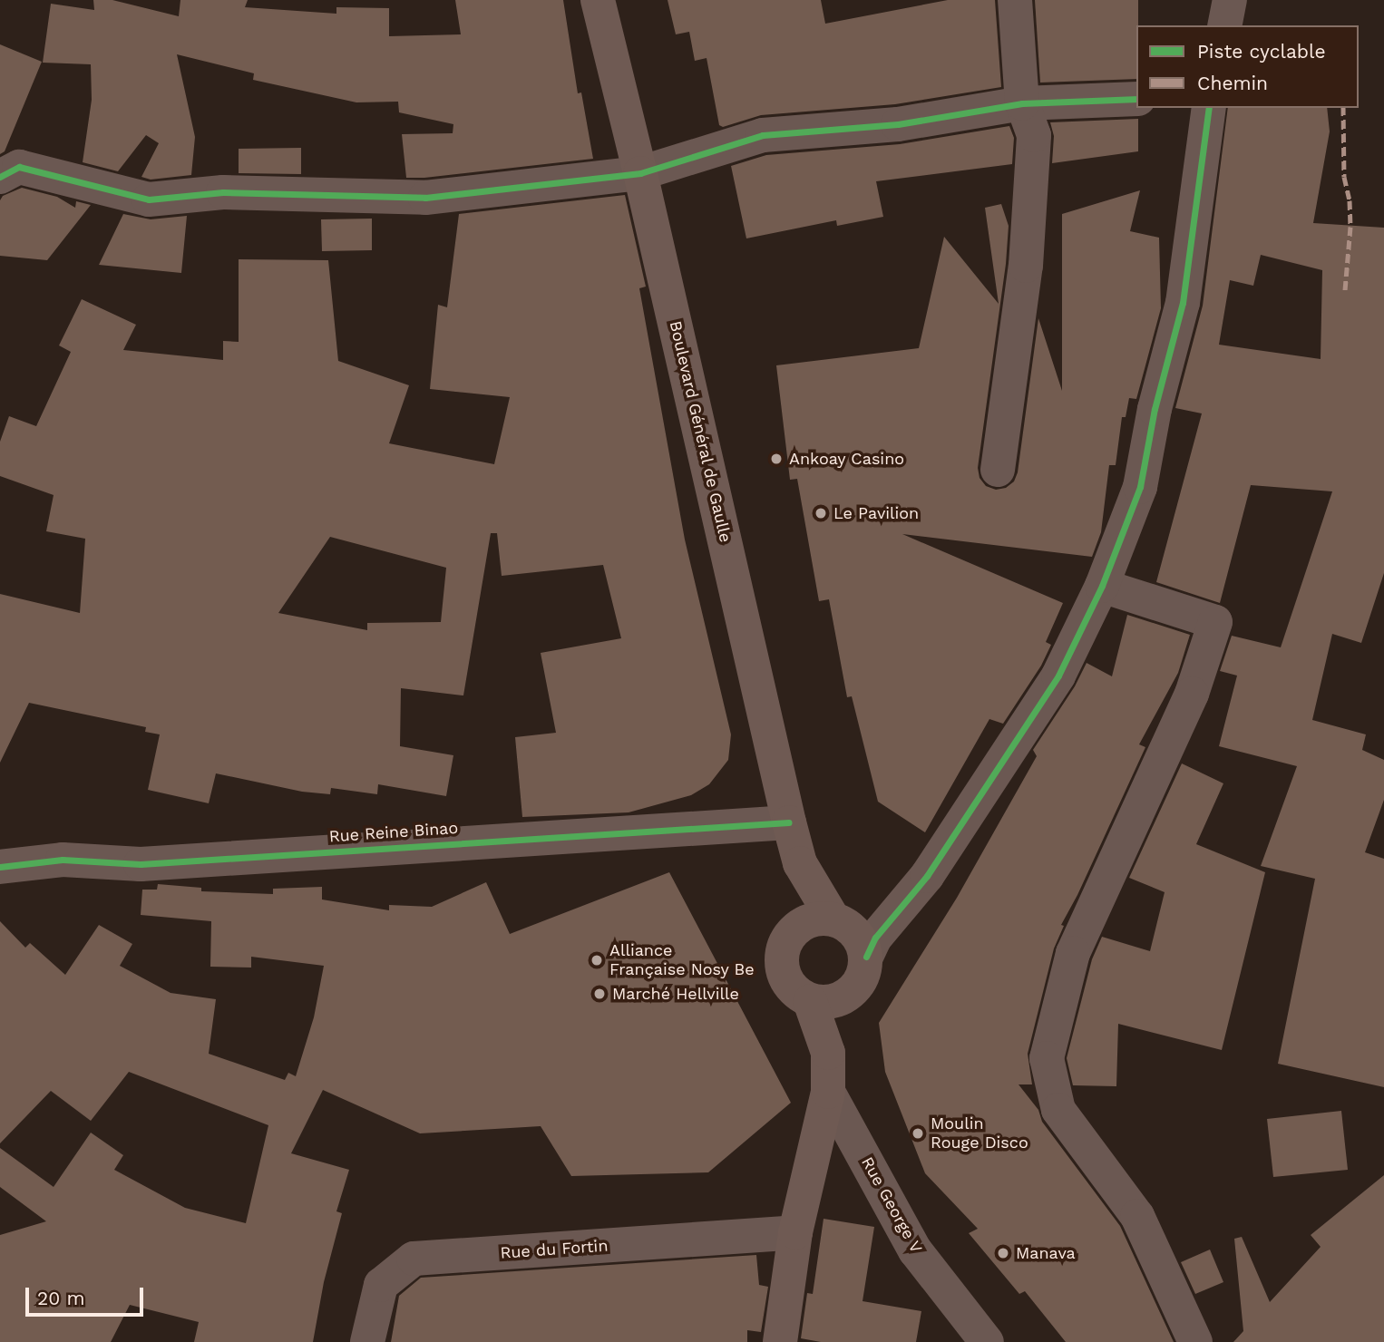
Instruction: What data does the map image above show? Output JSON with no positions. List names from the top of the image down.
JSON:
{
  "streets": {
    "main road": ["Boulevard Général de Gaulle"],
    "street": ["Rue Reine Binao", "Rue George V", "Rue du Fortin"]
  },
  "crossings": [
    ["Boulevard Général de Gaulle", "Rue Reine Binao"]
  ],
  "places": [
    "Ankoay Casino",
    "Le Pavilion",
    "Alliance Française Nosy Be",
    "Marché Hellville",
    "Moulin Rouge Disco",
    "Manava"
  ],
  "legend": ["Piste cyclable", "Chemin"],
  "scale_bar": "20 m"
}
